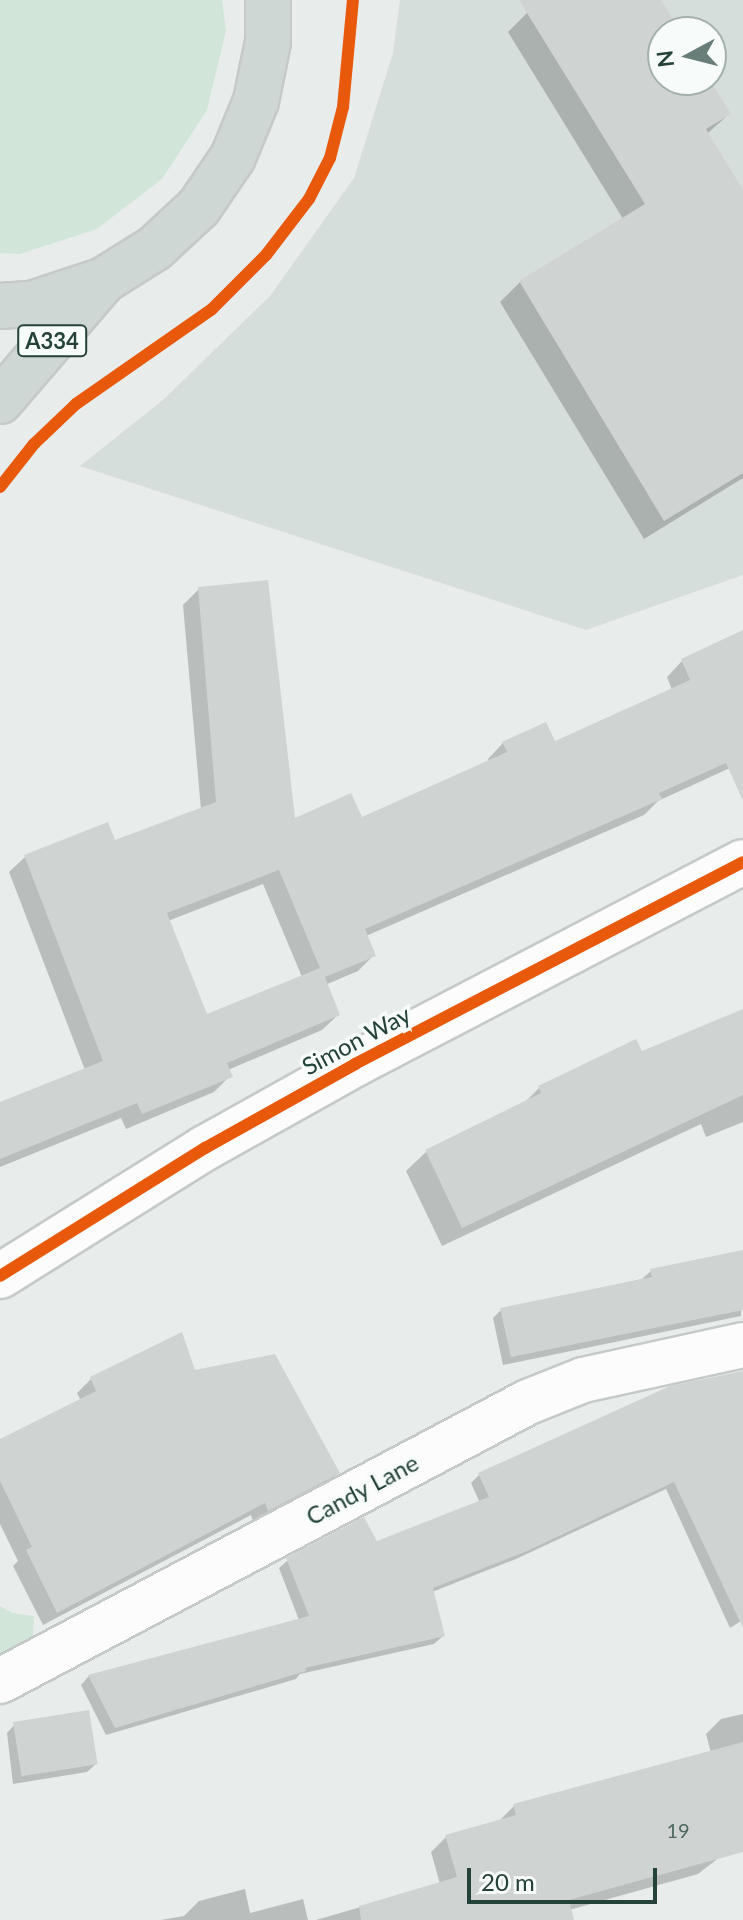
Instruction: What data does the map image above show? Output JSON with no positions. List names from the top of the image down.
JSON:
{
  "streets": {
    "main road": ["A334"],
    "street": ["Simon Way", "Candy Lane"]
  },
  "house_numbers": ["19"],
  "scale_bar": "20 m",
  "north": "left"
}
